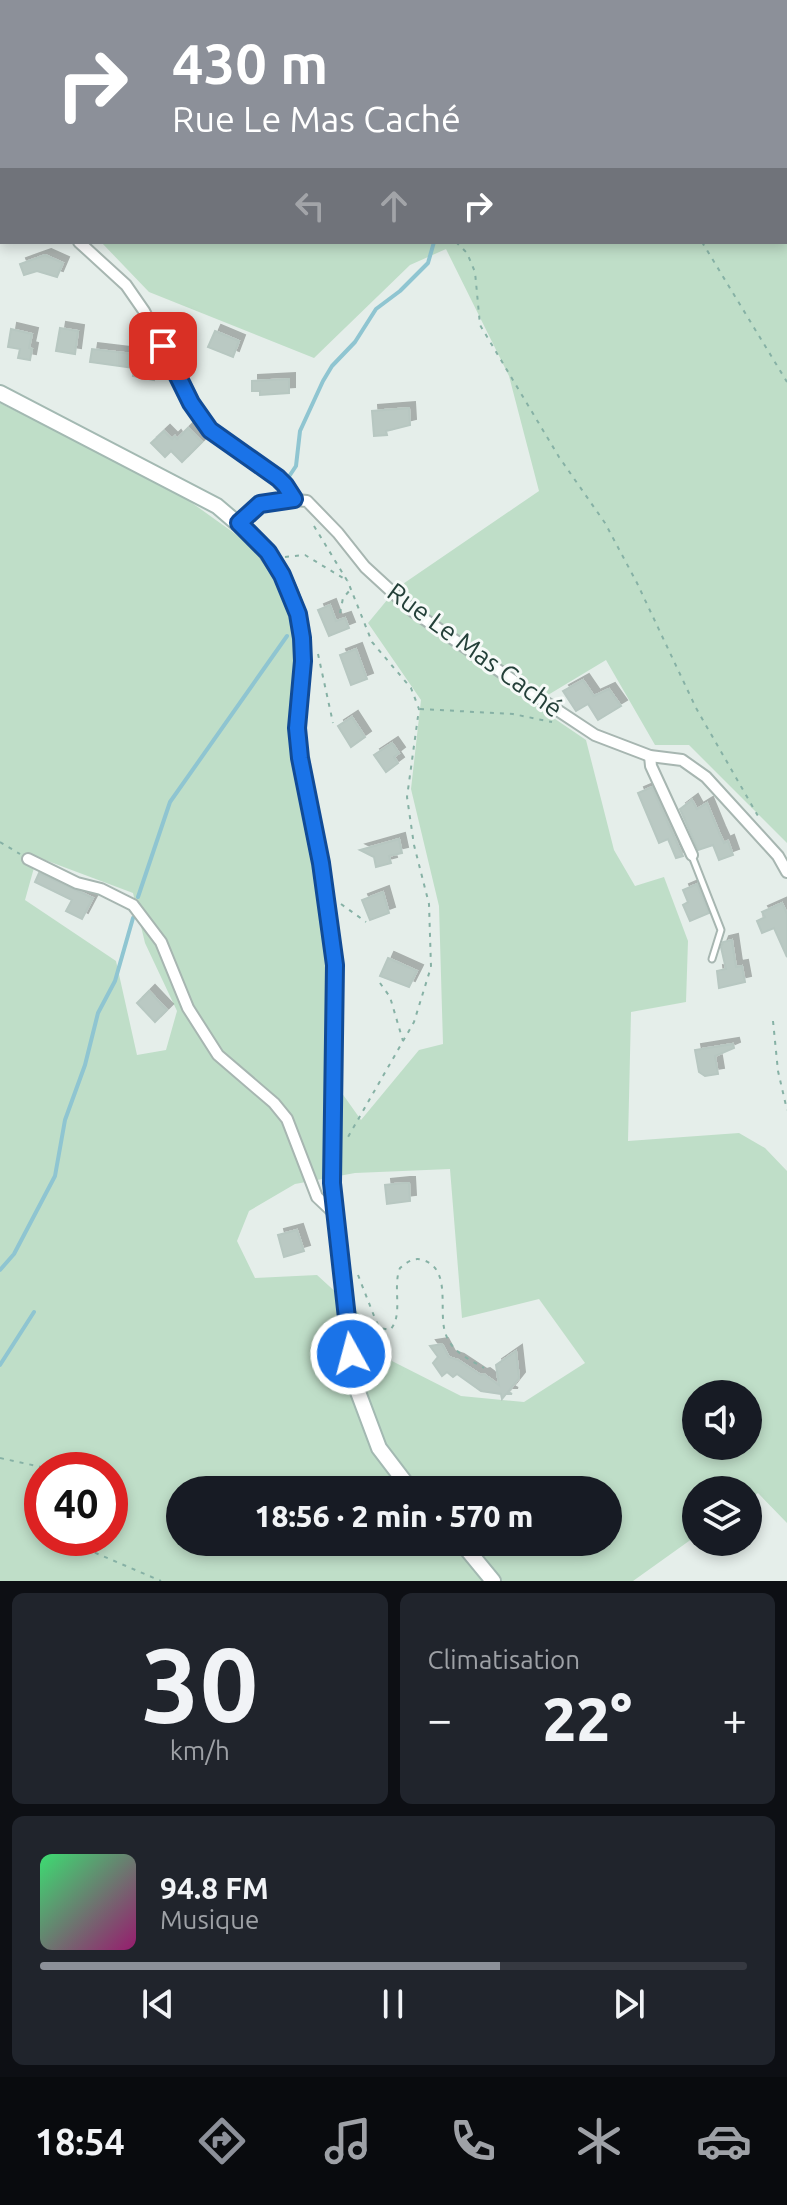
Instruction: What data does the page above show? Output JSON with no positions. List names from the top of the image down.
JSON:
{
  "streets": {
    "street": ["Rue Le Mas Caché"]
  },
  "page": {
    "turn": ["430 m", "Rue Le Mas Caché"],
    "limit": "40",
    "trip": "18:56 · 2 min · 570 m",
    "tile": [
      ["30", "km/h"],
      "Climatisation"
    ],
    "heat": ["−", "22°", "+"],
    "song": ["94.8 FM", "Musique"],
    "tabs": "18:54"
  }
}
